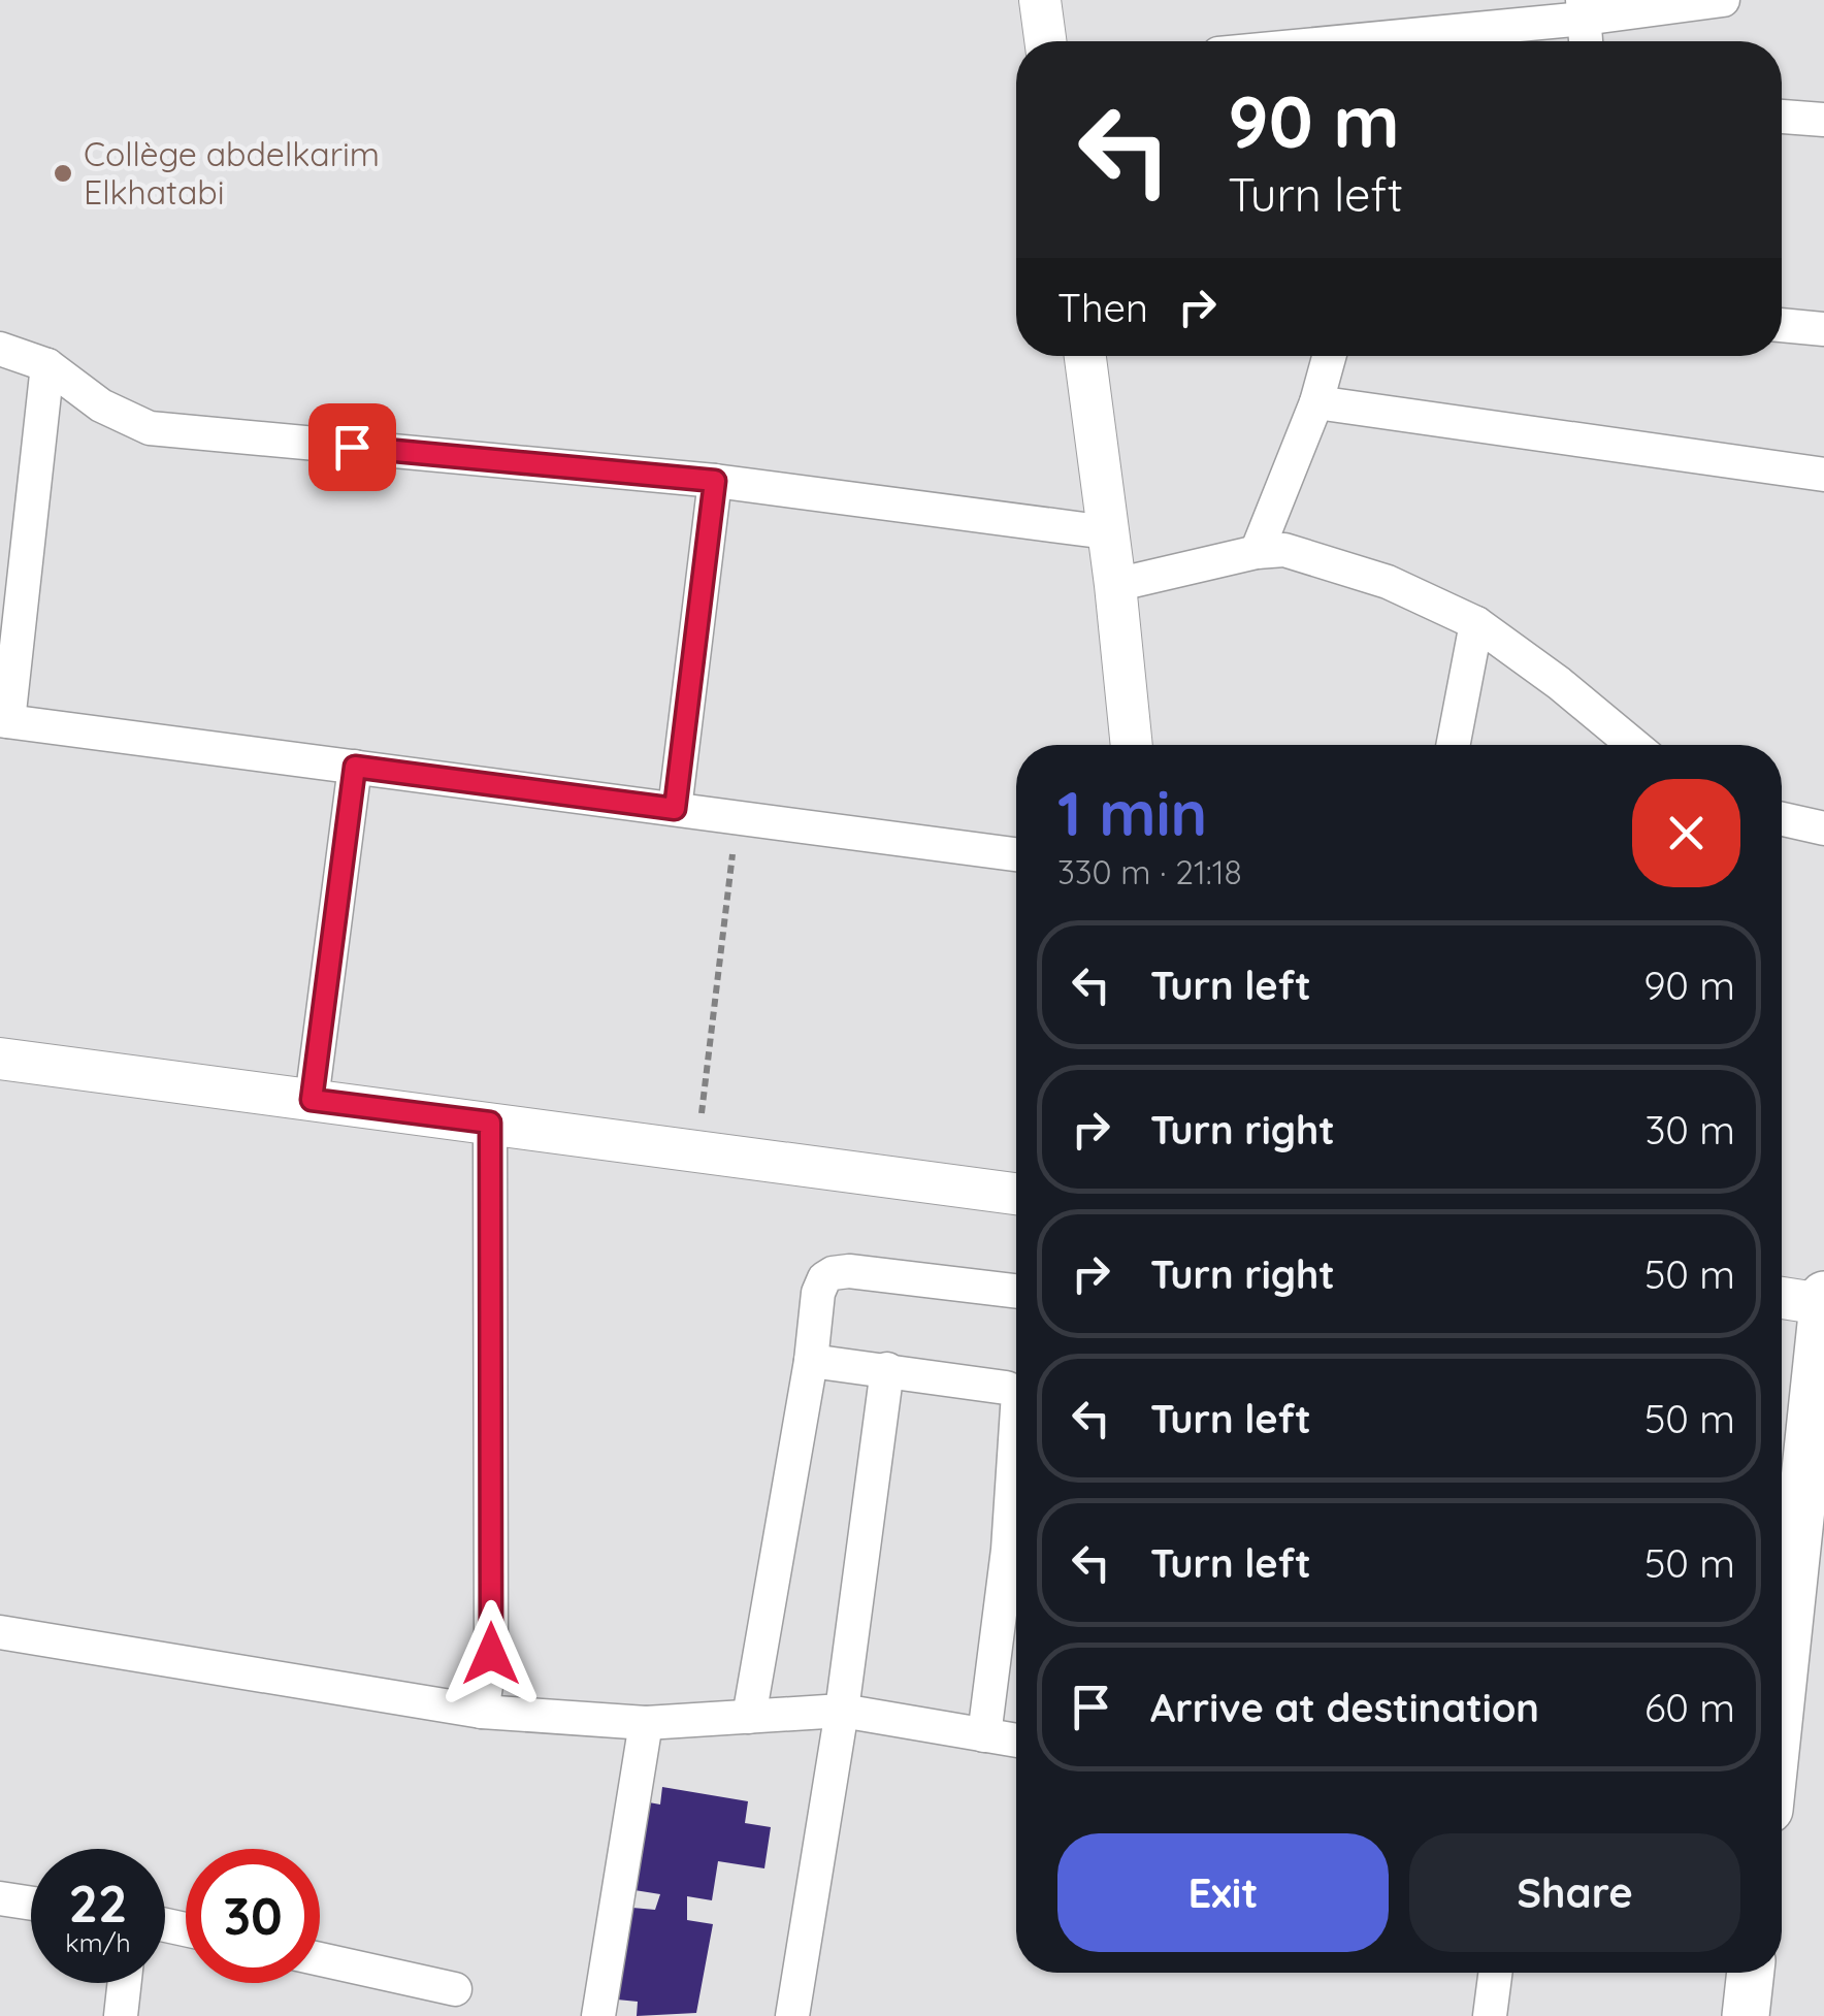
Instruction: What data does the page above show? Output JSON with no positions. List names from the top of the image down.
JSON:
{
  "places": ["Collège abdelkarim Elkhatabi"],
  "page": {
    "turn": ["90 m", "Turn left"],
    "then": "Then",
    "heading": ["1 min", "330 m · 21:18"],
    "list": [
      {
        "name": "Turn left",
        "value": "90 m"
      },
      {
        "name": "Turn right",
        "value": "30 m"
      },
      {
        "name": "Turn right",
        "value": "50 m"
      },
      {
        "name": "Turn left",
        "value": "50 m"
      },
      {
        "name": "Turn left",
        "value": "50 m"
      },
      {
        "name": "Arrive at destination",
        "value": "60 m"
      }
    ],
    "buttons": ["Exit", "Share"],
    "speed": "22 km/h",
    "limit": "30"
  }
}
